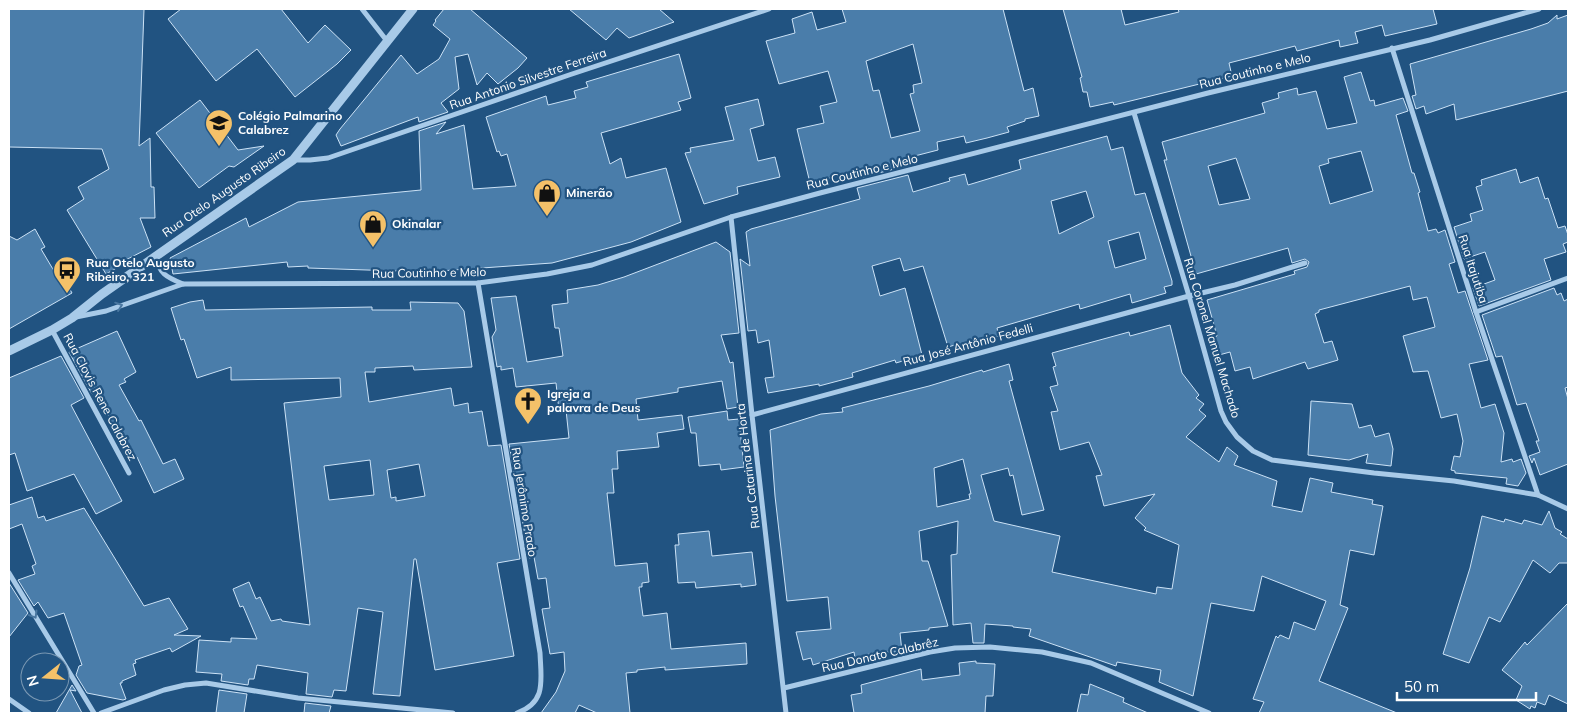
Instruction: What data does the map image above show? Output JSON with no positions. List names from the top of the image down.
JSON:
{
  "streets": {
    "street": [
      "Rua Coutinho e Melo",
      "Rua Antonio Silvestre Ferreira",
      "Rua Otelo Augusto Ribeiro",
      "Rua Itajutiba",
      "Rua Coronel Manuel Machado",
      "Rua José Antônio Fedelli",
      "Rua Clovis Rene Calabrez",
      "Rua Catarina de Horta",
      "Rua Jerônimo Prado",
      "Rua Donato Calabrêz"
    ]
  },
  "crossings": [
    ["Rua Coutinho e Melo", "Rua Otelo Augusto Ribeiro"],
    ["Rua Coutinho e Melo", "Rua Itajutiba"],
    ["Rua Coutinho e Melo", "Rua Coronel Manuel Machado"],
    ["Rua Coutinho e Melo", "Rua Catarina de Horta"],
    ["Rua Coutinho e Melo", "Rua Jerônimo Prado"],
    ["Rua Antonio Silvestre Ferreira", "Rua Otelo Augusto Ribeiro"],
    ["Rua Otelo Augusto Ribeiro", "Rua Clovis Rene Calabrez"],
    ["Rua Itajutiba", "Rua Coronel Manuel Machado"],
    ["Rua Coronel Manuel Machado", "Rua José Antônio Fedelli"],
    ["Rua José Antônio Fedelli", "Rua Catarina de Horta"],
    ["Rua Catarina de Horta", "Rua Donato Calabrêz"]
  ],
  "places": {
    "school or university": ["Colégio Palmarino Calabrez"],
    "shop": ["Minerão", "Okinalar"],
    "bus stop": ["Rua Otelo Augusto Ribeiro, 321"],
    "church": ["Igreja a palavra de Deus"]
  },
  "scale_bar": "50 m",
  "north": "left"
}
